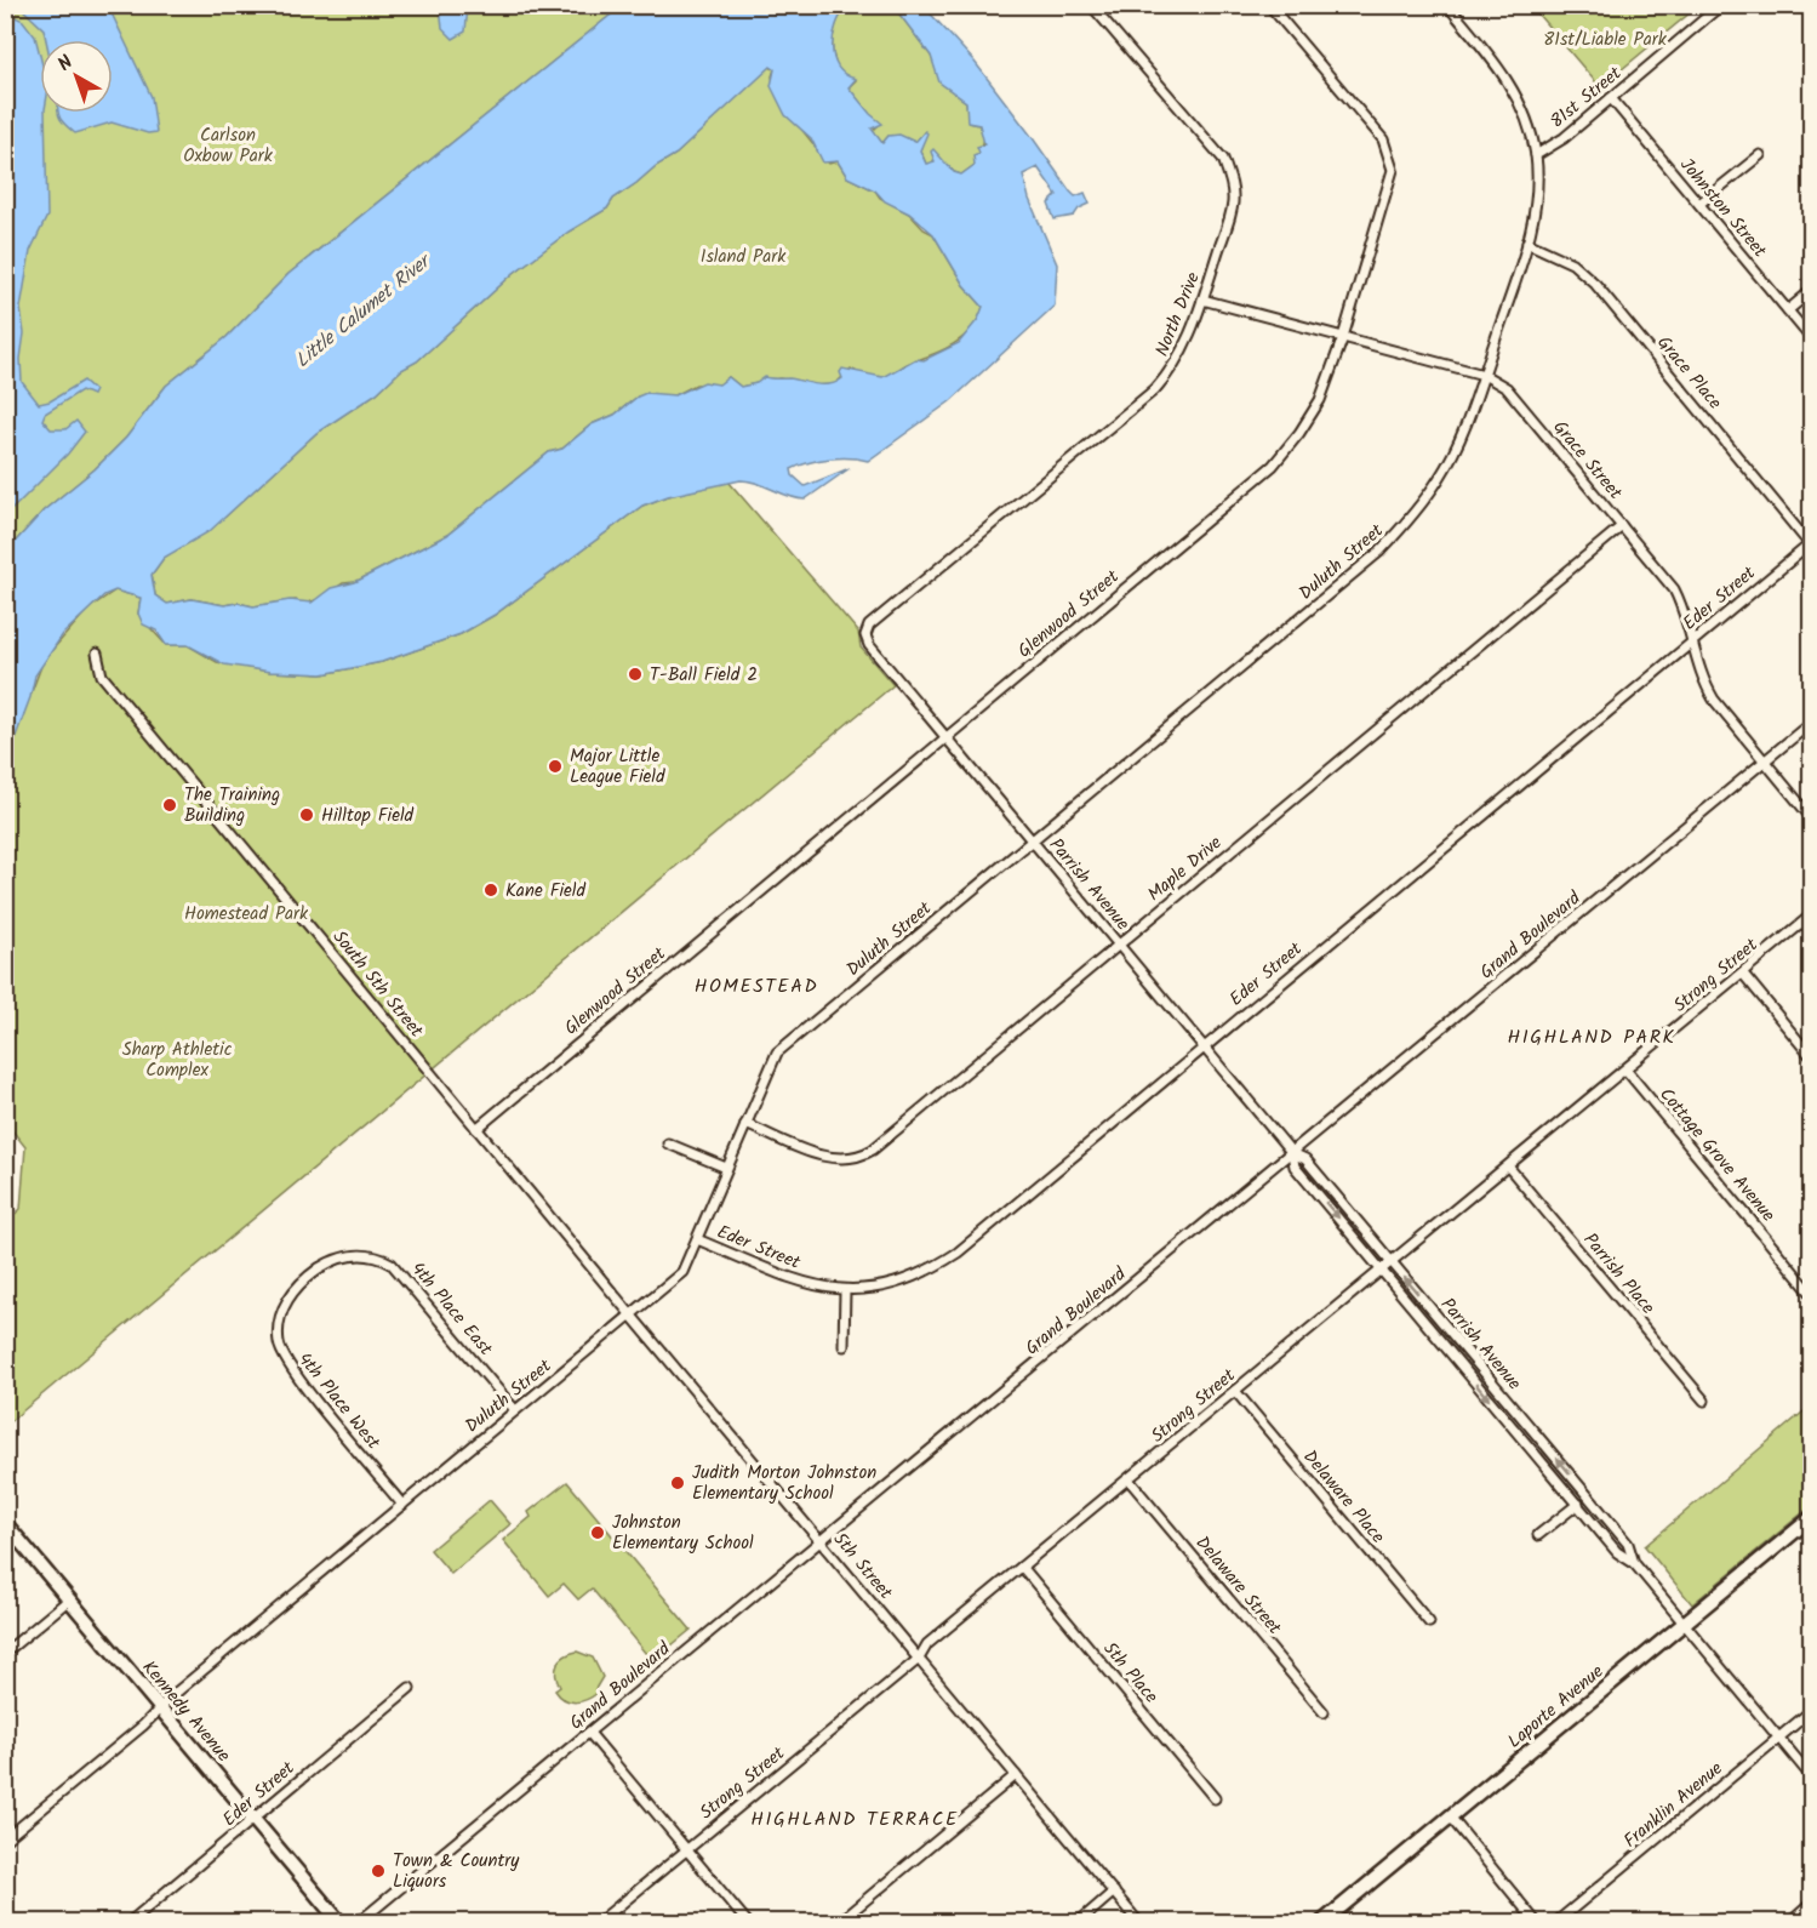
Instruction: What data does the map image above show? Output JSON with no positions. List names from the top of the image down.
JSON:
{
  "streets": {
    "street": [
      "81st Street",
      "Johnston Street",
      "North Drive",
      "Grace Place",
      "Grace Street",
      "Duluth Street",
      "Eder Street",
      "Glenwood Street",
      "Maple Drive",
      "Parrish Avenue",
      "Grand Boulevard",
      "Strong Street",
      "South 5th Street",
      "Cottage Grove Avenue",
      "Parrish Place",
      "4th Place East",
      "4th Place West",
      "Delaware Place",
      "5th Street",
      "Delaware Street",
      "5th Place",
      "Laporte Avenue",
      "Kennedy Avenue",
      "Franklin Avenue"
    ]
  },
  "crossings": [
    ["81st Street", "Johnston Street"],
    ["81st Street", "Duluth Street"],
    ["North Drive", "Grace Street"],
    ["North Drive", "Parrish Avenue"],
    ["Grace Place", "Duluth Street"],
    ["Grace Place", "Eder Street"],
    ["Grace Street", "Duluth Street"],
    ["Grace Street", "Eder Street"],
    ["Grace Street", "Glenwood Street"],
    ["Grace Street", "Maple Drive"],
    ["Grace Street", "Grand Boulevard"],
    ["Duluth Street", "Eder Street"],
    ["Duluth Street", "Maple Drive"],
    ["Duluth Street", "Parrish Avenue"],
    ["Duluth Street", "4th Place East"],
    ["Duluth Street", "4th Place West"],
    ["Duluth Street", "5th Street"],
    ["Duluth Street", "Kennedy Avenue"],
    ["Eder Street", "Parrish Avenue"],
    ["Eder Street", "Kennedy Avenue"],
    ["Glenwood Street", "Parrish Avenue"],
    ["Glenwood Street", "South 5th Street"],
    ["Glenwood Street", "5th Street"],
    ["Maple Drive", "Parrish Avenue"],
    ["Parrish Avenue", "Grand Boulevard"],
    ["Parrish Avenue", "Strong Street"],
    ["Parrish Avenue", "Laporte Avenue"],
    ["Parrish Avenue", "Franklin Avenue"],
    ["Grand Boulevard", "5th Street"],
    ["Strong Street", "Cottage Grove Avenue"],
    ["Strong Street", "Parrish Place"],
    ["Strong Street", "Delaware Place"],
    ["Strong Street", "5th Street"],
    ["Strong Street", "Delaware Street"],
    ["Strong Street", "5th Place"],
    ["South 5th Street", "5th Street"],
    ["4th Place East", "4th Place West"]
  ],
  "districts": ["HOMESTEAD", "HIGHLAND PARK", "HIGHLAND TERRACE"],
  "water": ["Little Calumet River"],
  "parks": [
    "81st/Liable Park",
    "Carlson Oxbow Park",
    "Island Park",
    "Homestead Park",
    "Sharp Athletic Complex"
  ],
  "places": [
    "T-Ball Field 2",
    "Major Little League Field",
    "The Training Building",
    "Hilltop Field",
    "Kane Field",
    "Judith Morton Johnston Elementary School",
    "Johnston Elementary School",
    "Town & Country Liquors"
  ],
  "north": "top left"
}
